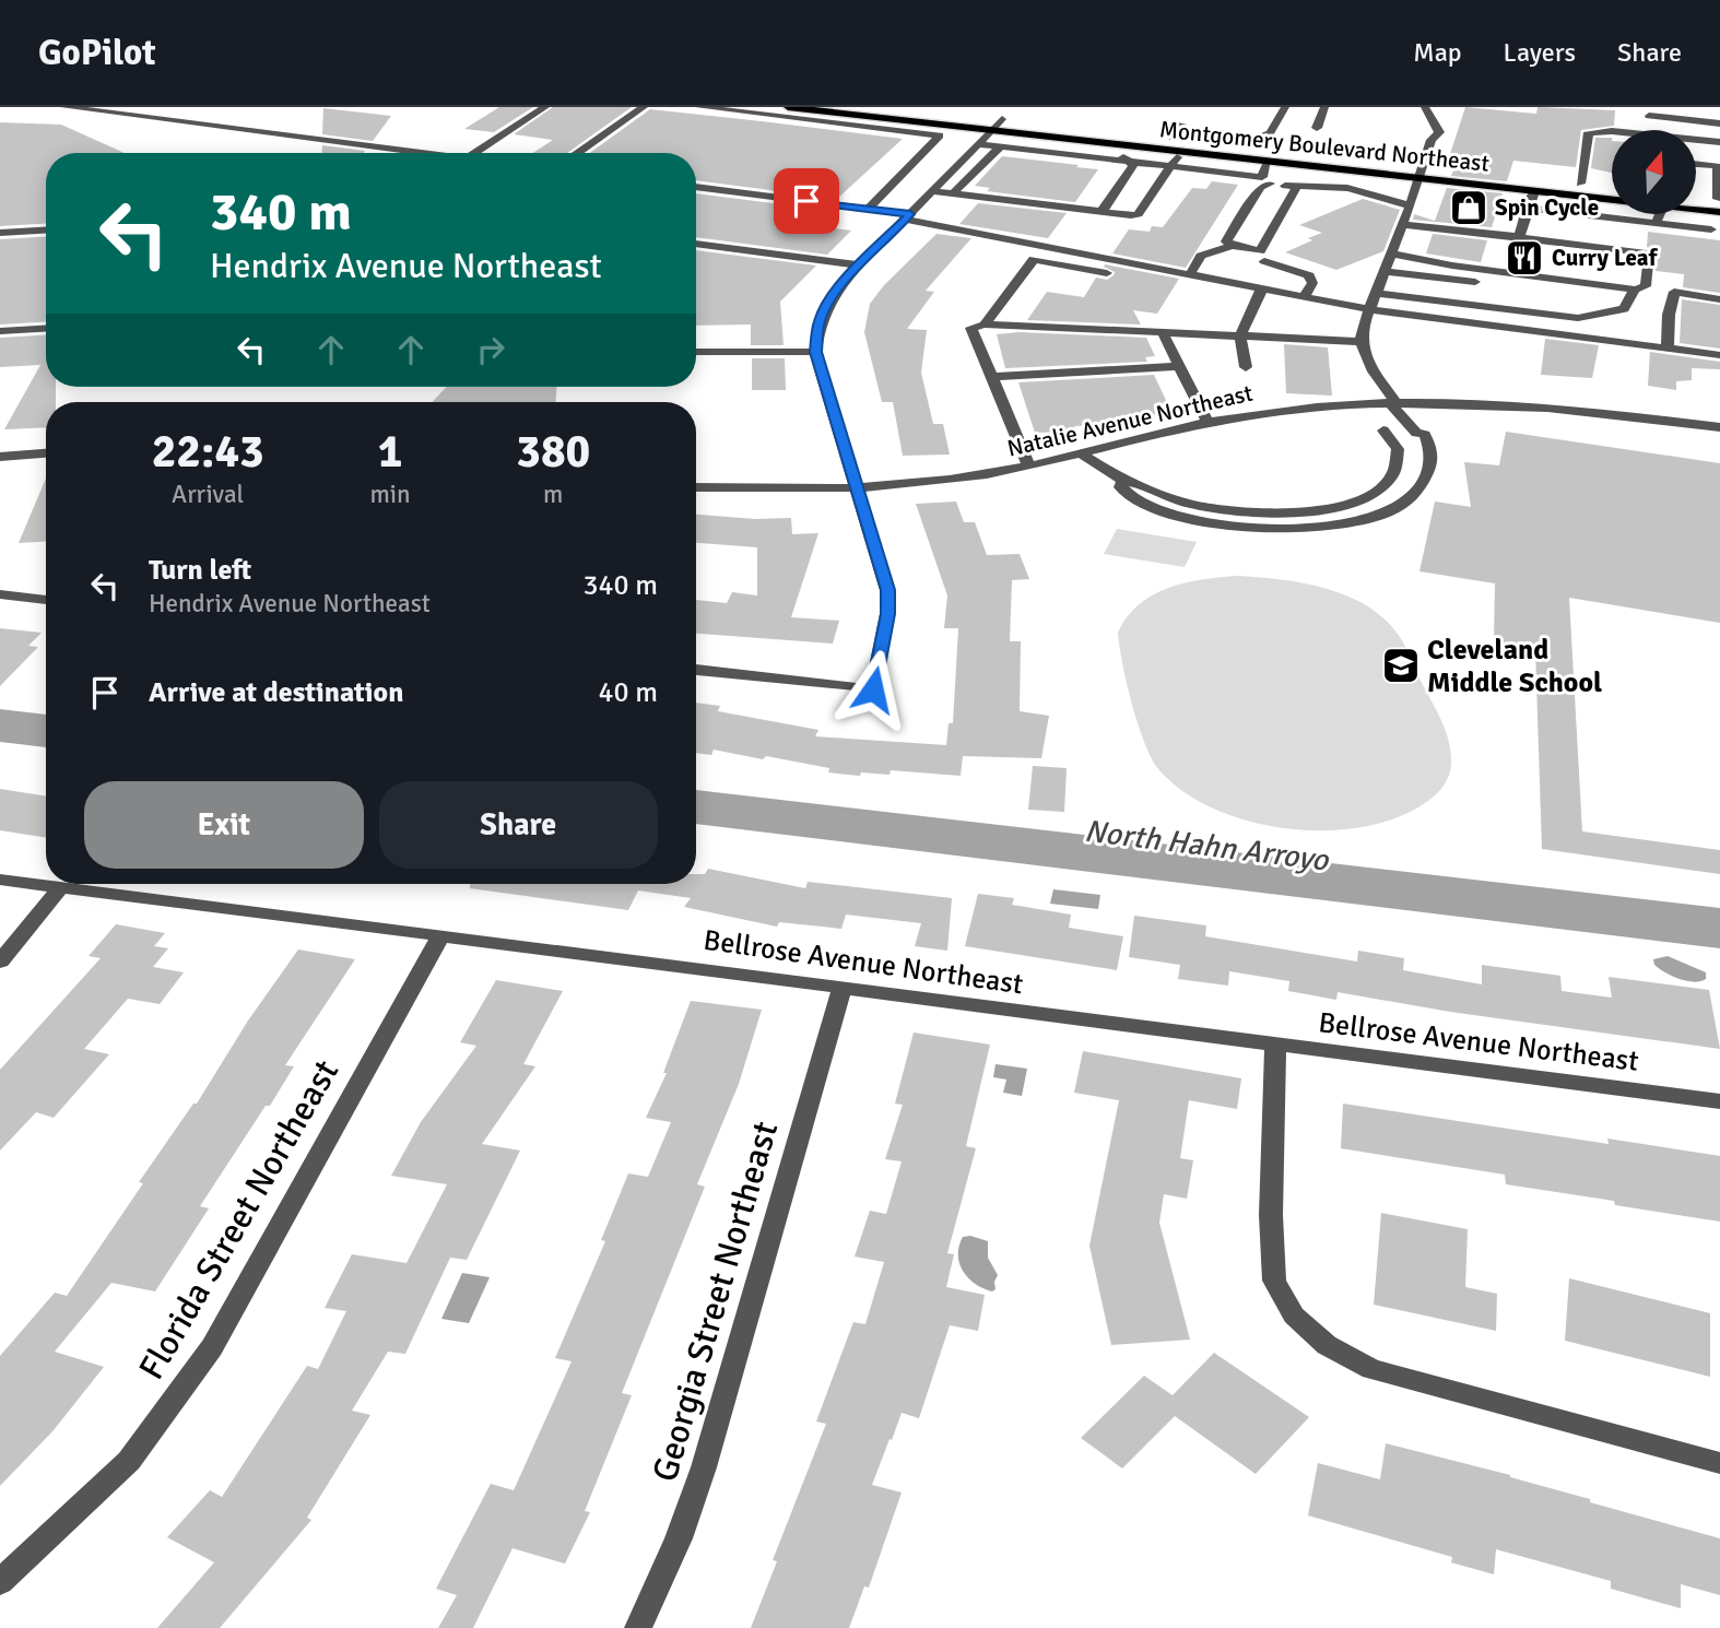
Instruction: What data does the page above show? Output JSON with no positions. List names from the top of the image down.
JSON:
{
  "streets": {
    "main road": ["Montgomery Boulevard Northeast"],
    "street": [
      "Natalie Avenue Northeast",
      "Bellrose Avenue Northeast",
      "Florida Street Northeast",
      "Georgia Street Northeast"
    ]
  },
  "crossings": [
    ["Bellrose Avenue Northeast", "Florida Street Northeast"],
    ["Bellrose Avenue Northeast", "Georgia Street Northeast"]
  ],
  "water": ["North Hahn Arroyo"],
  "places": {
    "shop": ["Spin Cycle"],
    "restaurant": ["Curry Leaf"],
    "school or university": ["Cleveland Middle School"]
  },
  "north": "top",
  "page": {
    "header": "GoPilot",
    "nav": ["Map", "Layers", "Share"],
    "turn": ["340 m", "Hendrix Avenue Northeast"],
    "eta": [
      "22:43",
      "Arrival",
      "1",
      "min",
      "380",
      "m"
    ],
    "list": [
      {
        "name": "Turn left",
        "note": "Hendrix Avenue Northeast",
        "value": "340 m"
      },
      {
        "name": "Arrive at destination",
        "value": "40 m"
      }
    ],
    "buttons": ["Exit", "Share"]
  }
}
